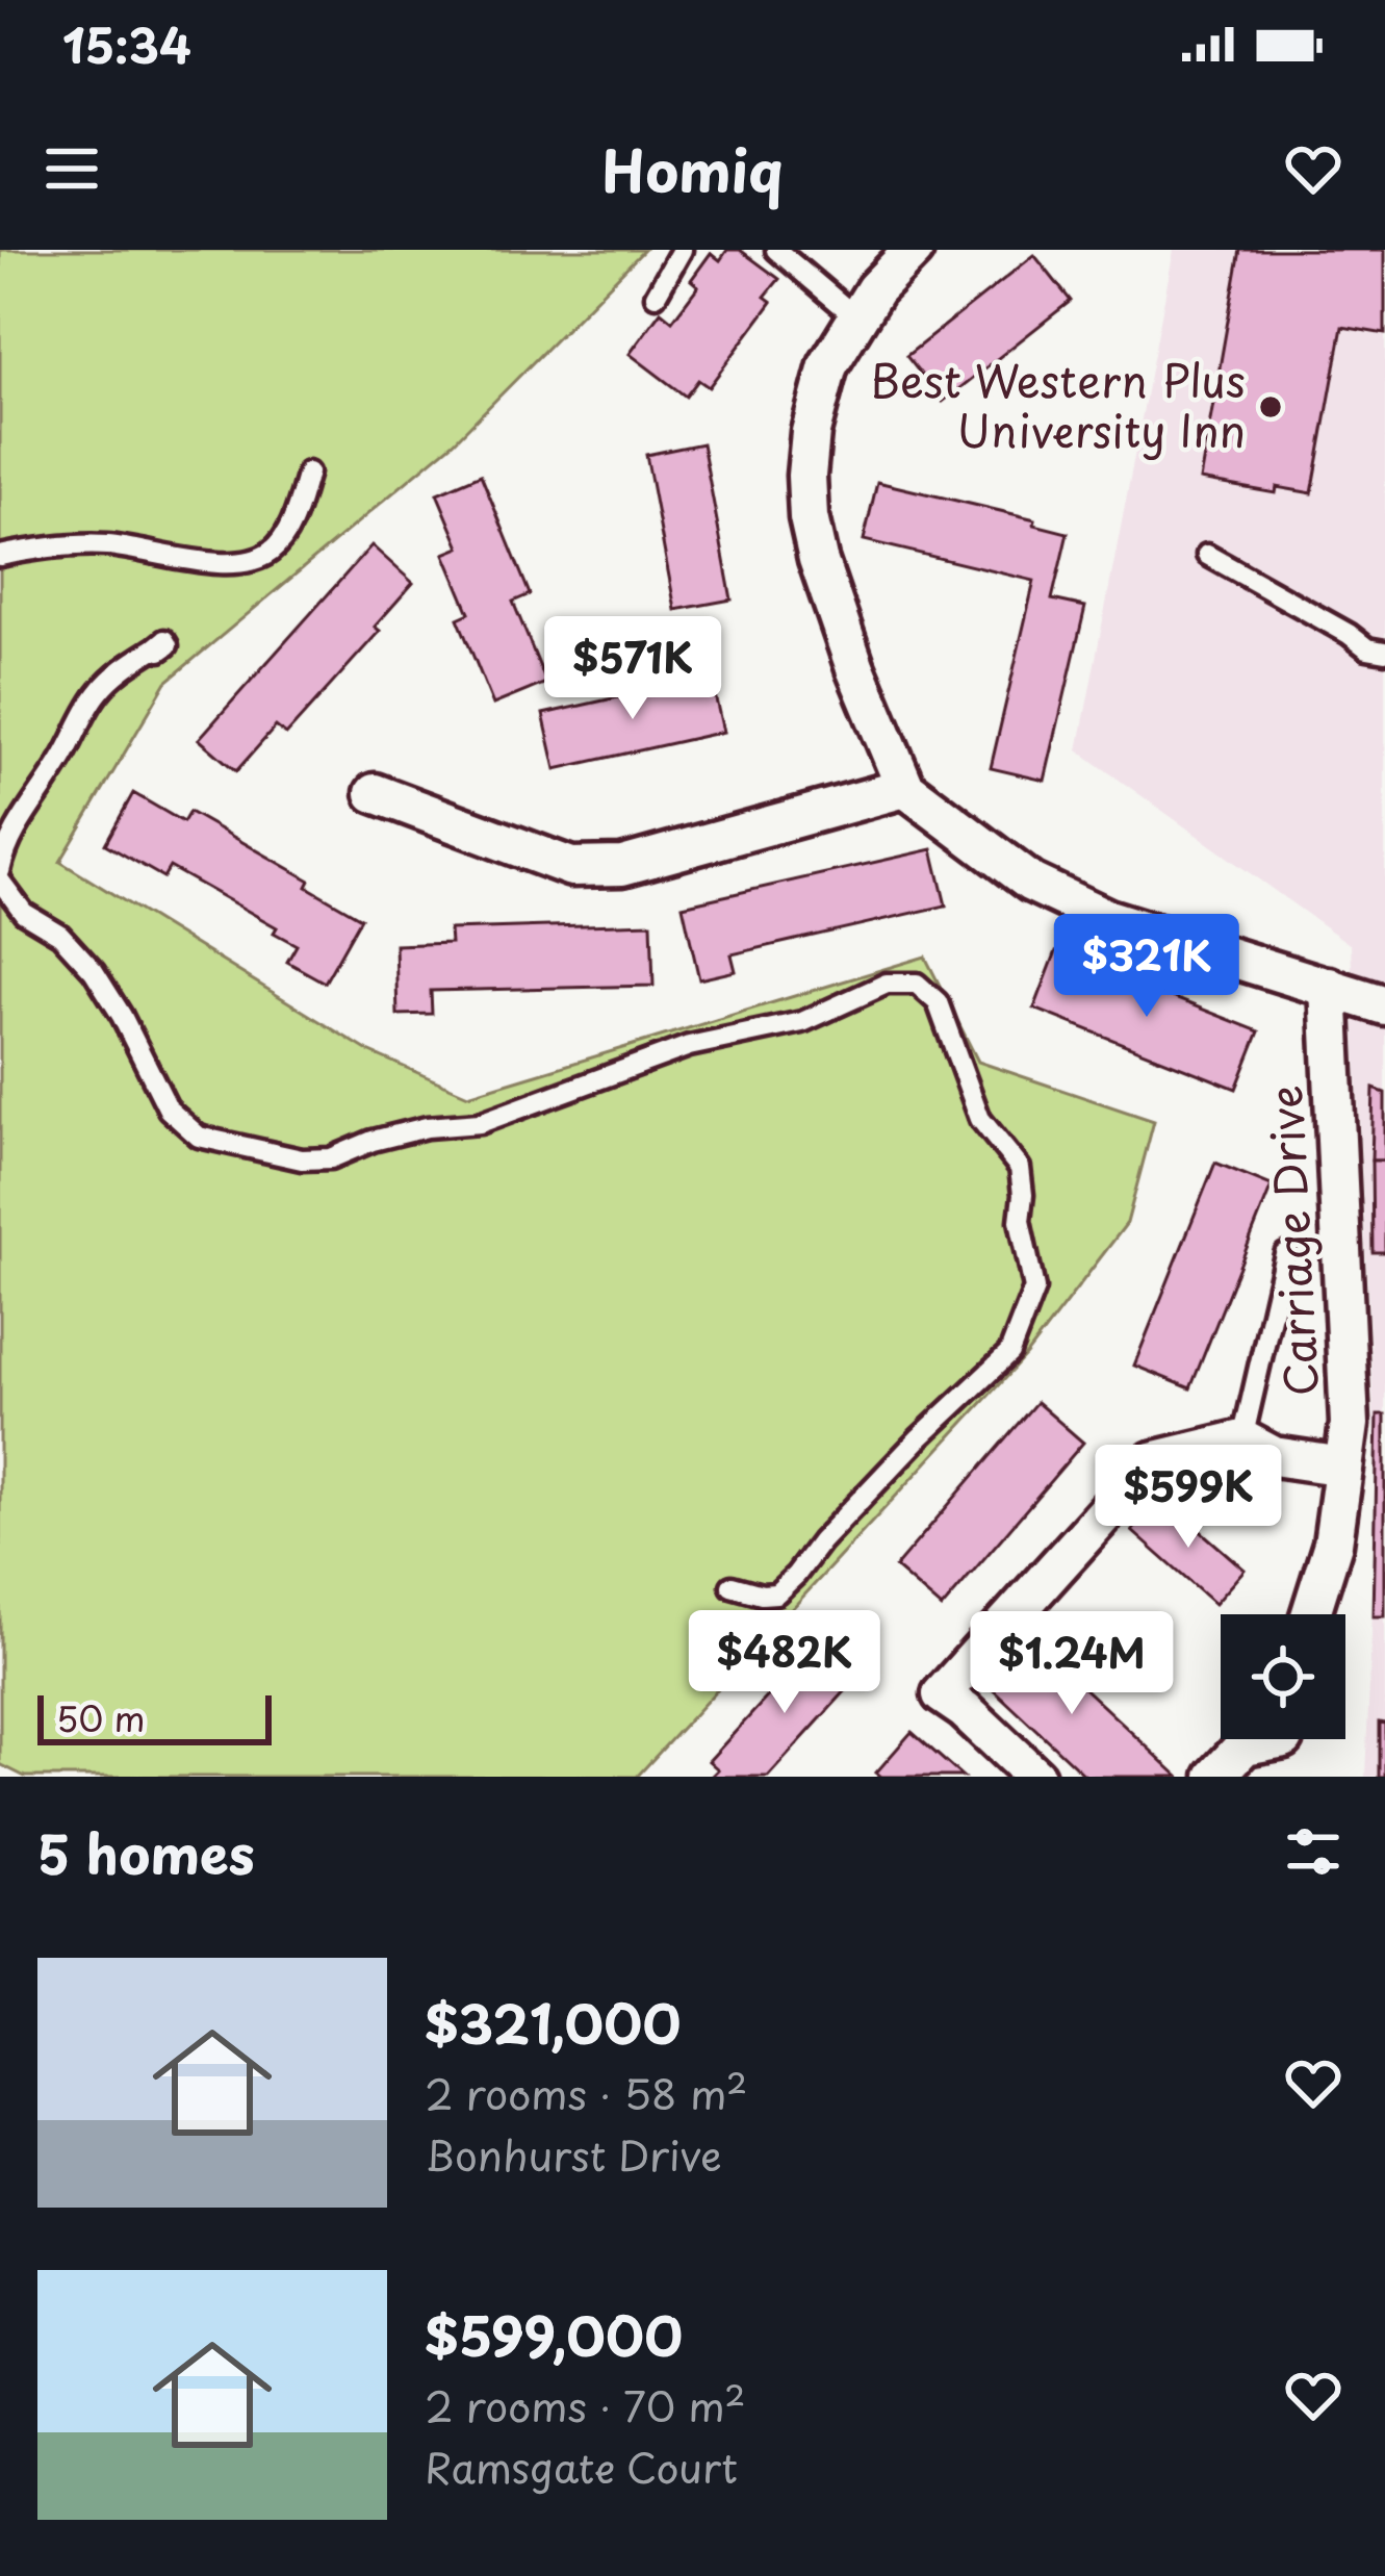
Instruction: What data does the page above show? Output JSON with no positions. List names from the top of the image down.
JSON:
{
  "streets": {
    "street": ["Carriage Drive"]
  },
  "places": ["Best Western Plus University Inn"],
  "scale_bar": "50 m",
  "page": {
    "status": "15:34",
    "header": "Homiq",
    "price": [
      "$571K",
      "$321K",
      "$599K",
      "$482K",
      "$1.24M"
    ],
    "scale": "50 m",
    "heading": "5 homes",
    "list": [
      {
        "name": "$321,000",
        "note": "2 rooms · 58 m² · Bonhurst Drive"
      },
      {
        "name": "$599,000",
        "note": "2 rooms · 70 m² · Ramsgate Court"
      }
    ]
  }
}
